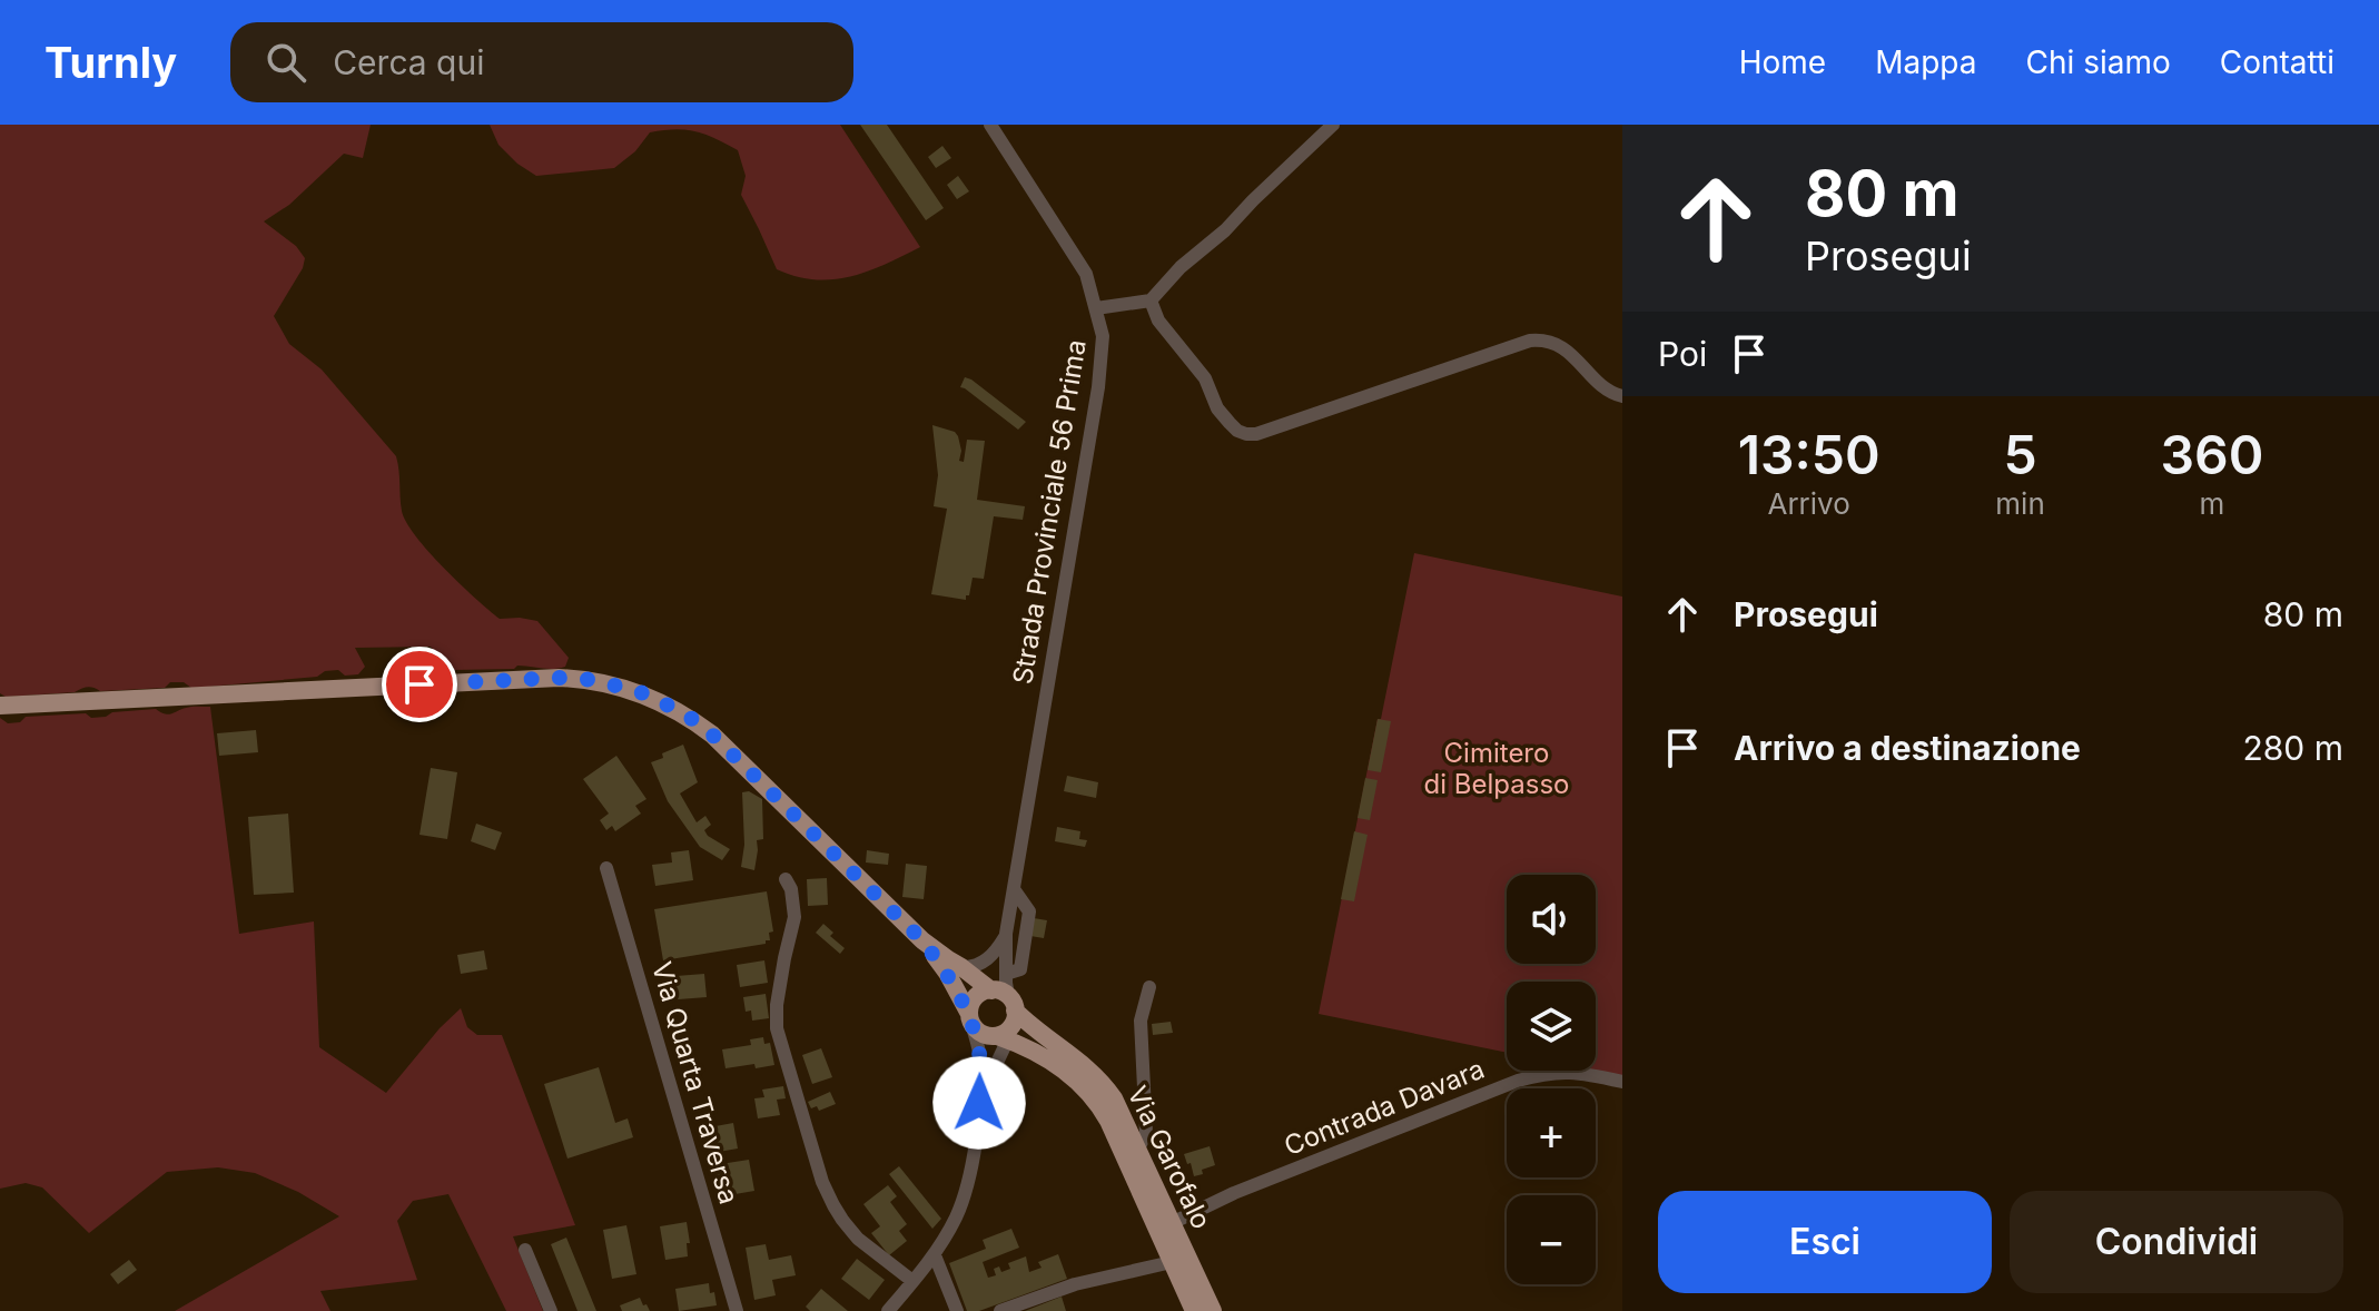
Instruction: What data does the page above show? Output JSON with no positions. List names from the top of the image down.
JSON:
{
  "streets": {
    "main road": ["Via Garofalo"],
    "street": ["Strada Provinciale 56 Prima", "Via Quarta Traversa", "Contrada Davara"]
  },
  "crossings": [
    ["Strada Provinciale 56 Prima", "Via Garofalo"],
    ["Contrada Davara", "Via Garofalo"]
  ],
  "parks": ["Cimitero di Belpasso"],
  "page": {
    "header": "Turnly",
    "search": "Cerca qui",
    "nav": [
      "Home",
      "Mappa",
      "Chi siamo",
      "Contatti"
    ],
    "turn": ["80 m", "Prosegui"],
    "then": "Poi",
    "eta": [
      "13:50",
      "Arrivo",
      "5",
      "min",
      "360",
      "m"
    ],
    "list": [
      {
        "name": "Prosegui",
        "value": "80 m"
      },
      {
        "name": "Arrivo a destinazione",
        "value": "280 m"
      }
    ],
    "map_buttons": ["+", "−"],
    "buttons": ["Esci", "Condividi"]
  }
}
